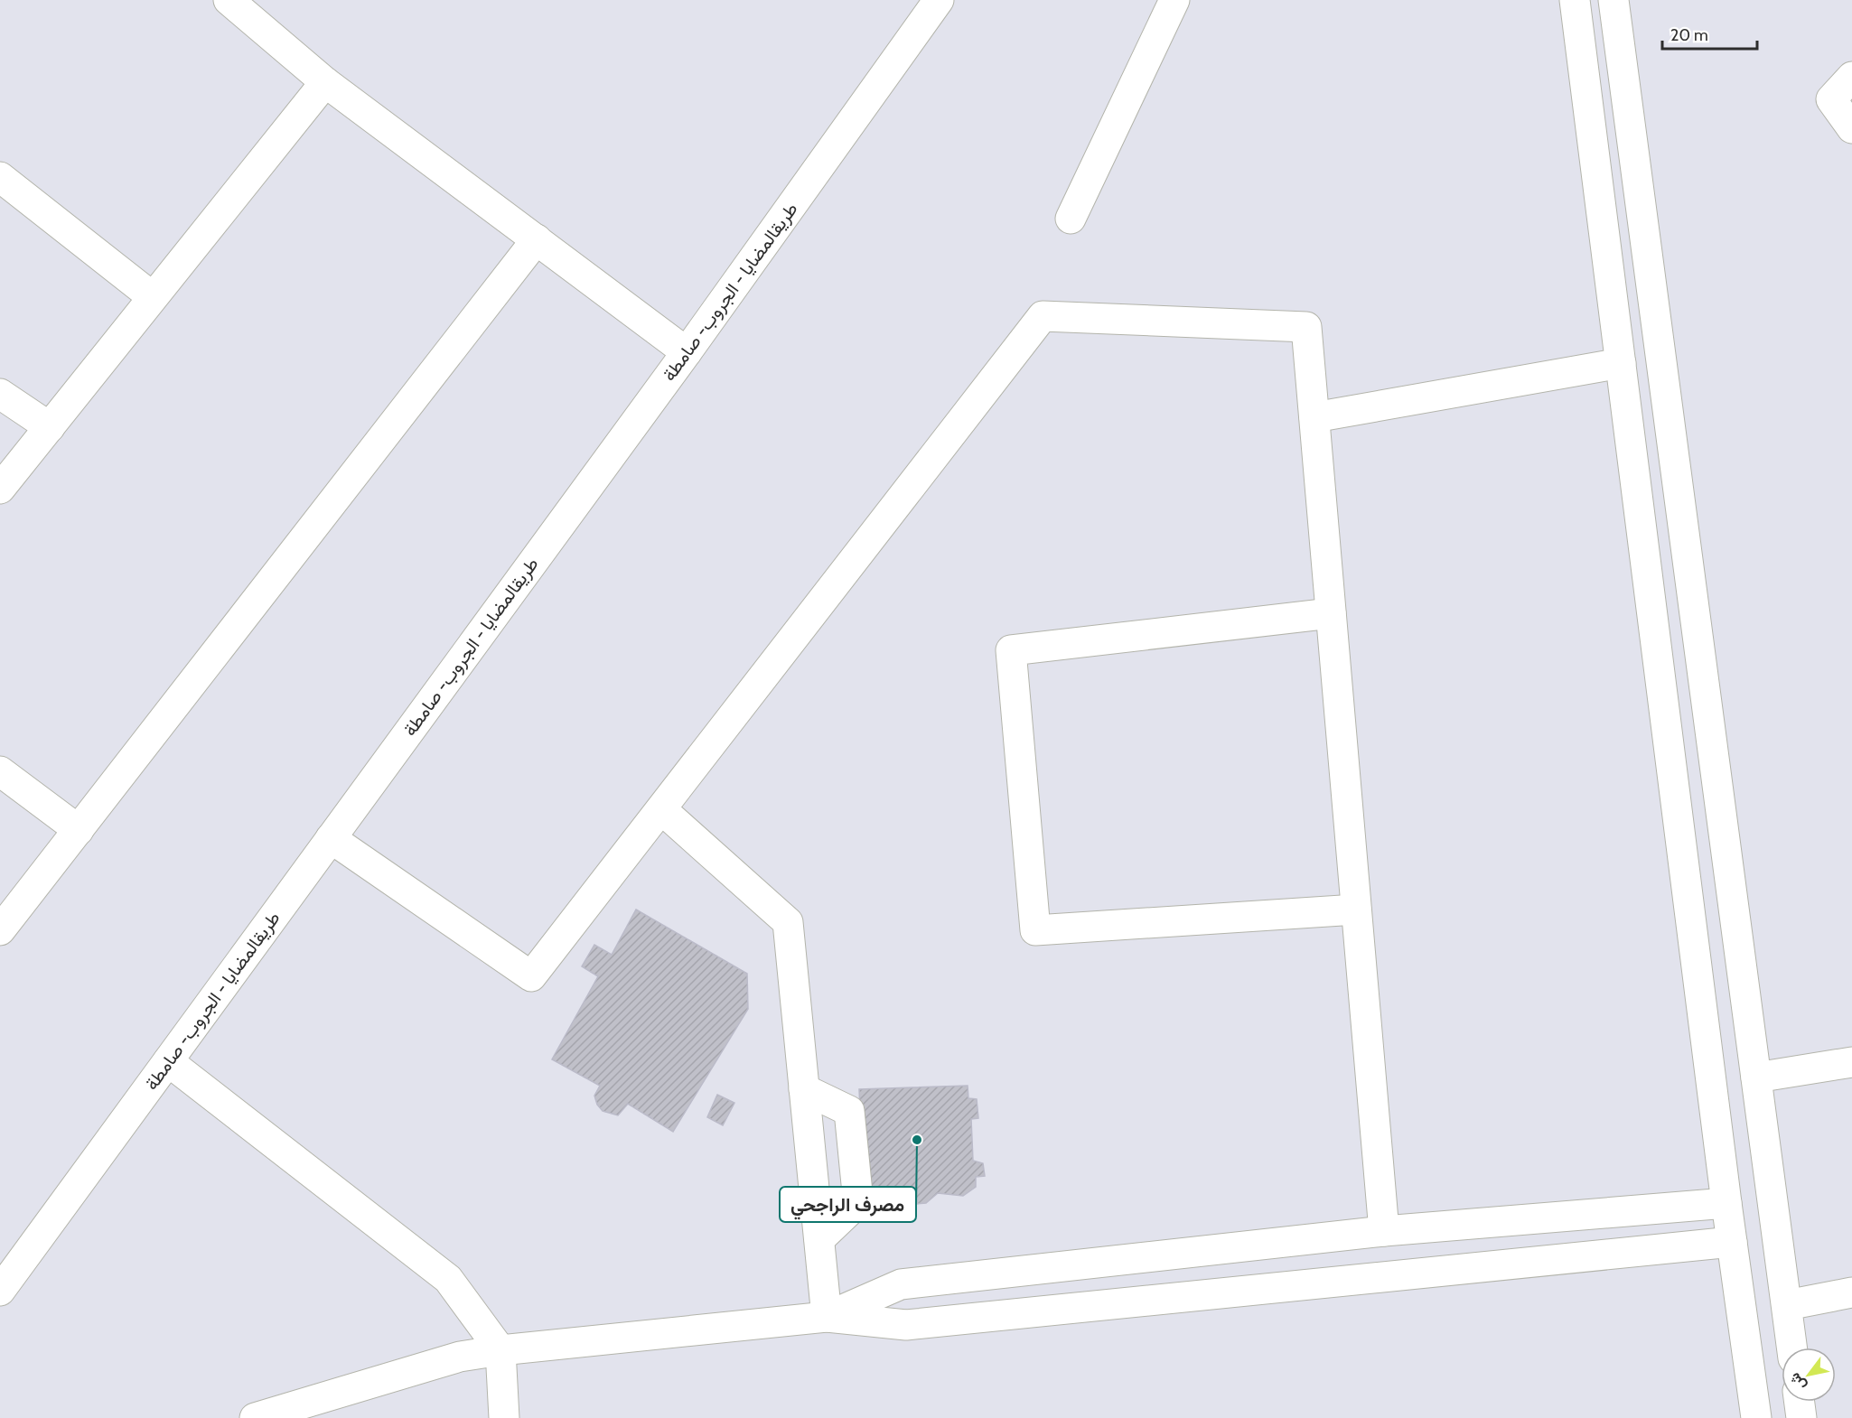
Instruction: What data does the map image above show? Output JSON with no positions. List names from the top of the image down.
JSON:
{
  "streets": {
    "street": ["طريقالمضايا - الجروب- صامطة"]
  },
  "places": ["مصرف الراجحي"],
  "scale_bar": "20 m",
  "north": "bottom left"
}
